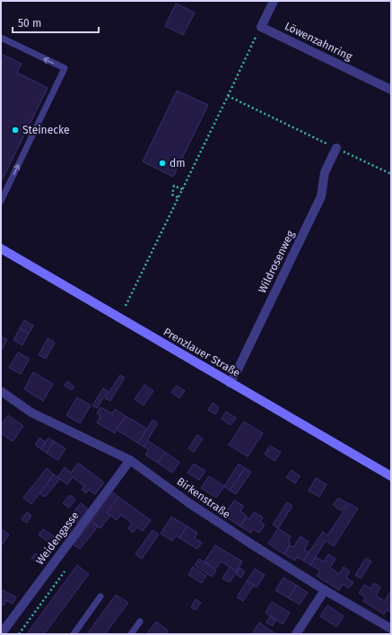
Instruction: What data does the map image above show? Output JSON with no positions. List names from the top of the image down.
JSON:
{
  "streets": {
    "main road": ["Prenzlauer Straße"],
    "street": [
      "Löwenzahnring",
      "Wildrosenweg",
      "Birkenstraße",
      "Weidengasse"
    ]
  },
  "crossings": [
    ["Wildrosenweg", "Prenzlauer Straße"],
    ["Birkenstraße", "Weidengasse"]
  ],
  "places": ["Steinecke", "dm"],
  "scale_bar": "50 m"
}
